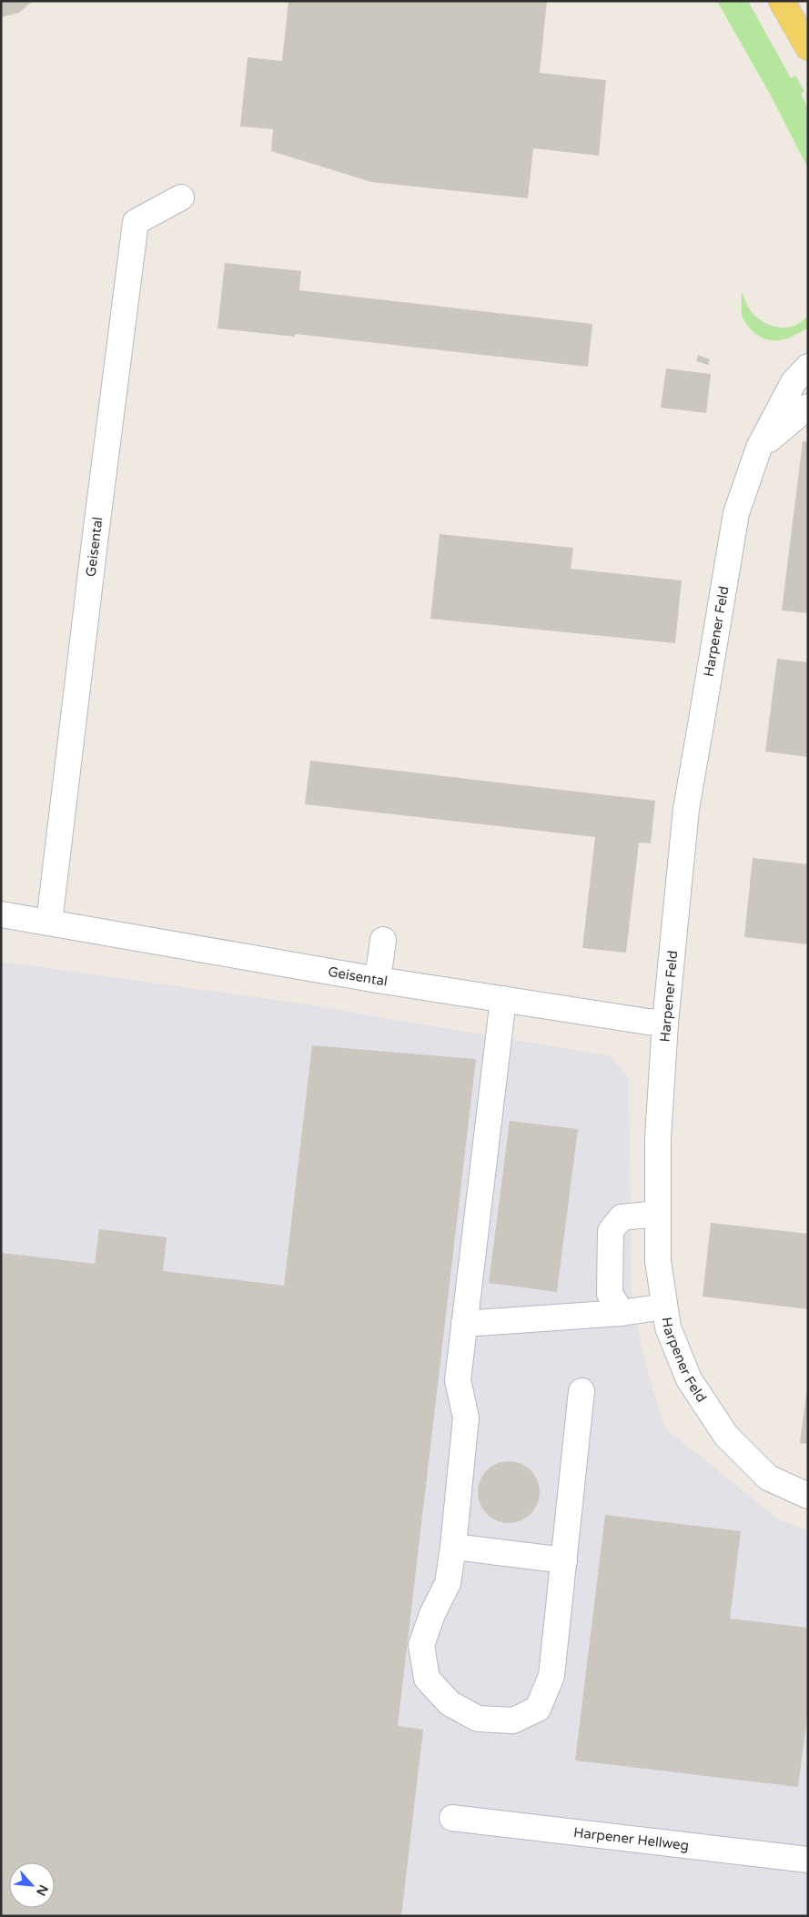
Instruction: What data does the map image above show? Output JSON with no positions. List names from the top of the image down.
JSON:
{
  "streets": {
    "street": ["Geisental", "Harpener Feld", "Harpener Hellweg"]
  },
  "crossings": [
    ["Geisental", "Harpener Feld"]
  ],
  "north": "bottom right"
}
